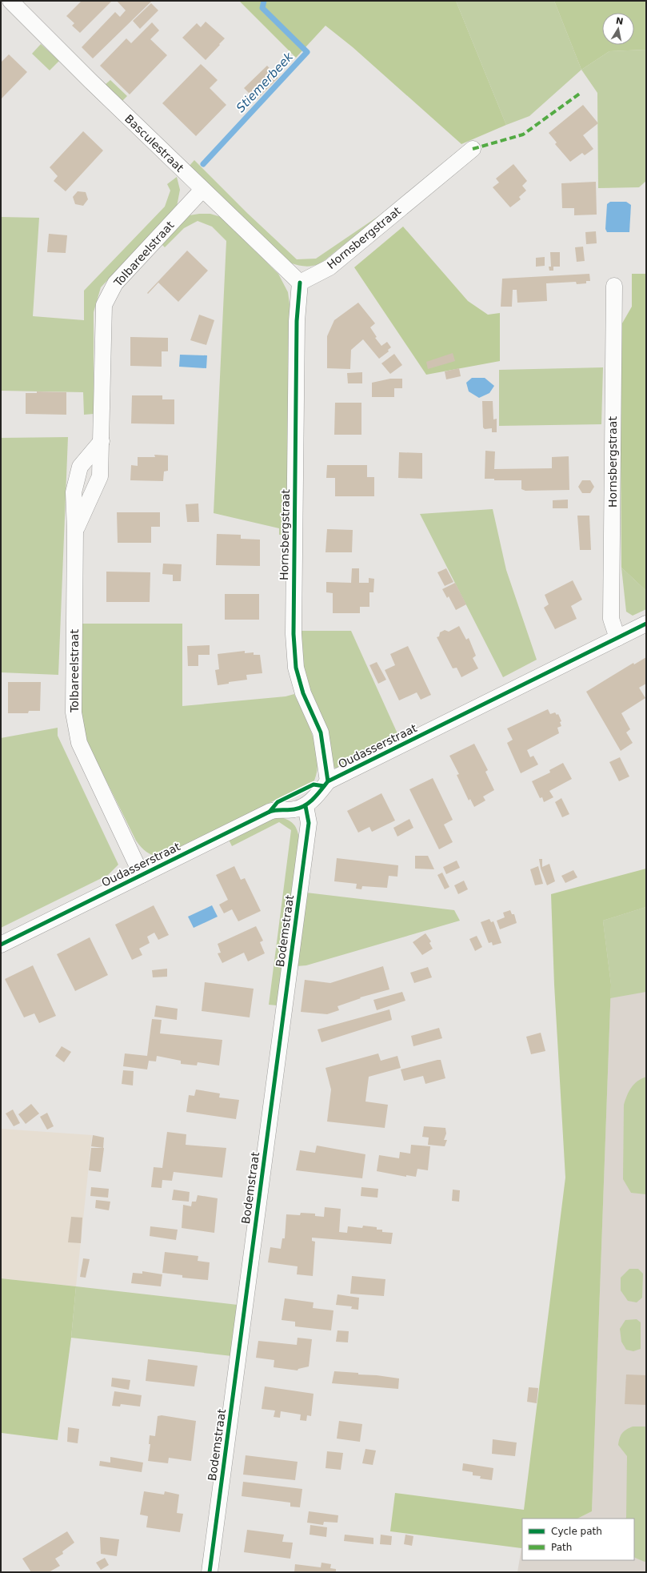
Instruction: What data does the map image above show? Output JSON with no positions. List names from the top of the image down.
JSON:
{
  "streets": {
    "street": [
      "Basculestraat",
      "Hornsbergstraat",
      "Tolbareelstraat",
      "Oudasserstraat",
      "Bodemstraat"
    ]
  },
  "crossings": [
    ["Basculestraat", "Hornsbergstraat"],
    ["Basculestraat", "Tolbareelstraat"],
    ["Hornsbergstraat", "Oudasserstraat"],
    ["Tolbareelstraat", "Oudasserstraat"],
    ["Oudasserstraat", "Bodemstraat"]
  ],
  "water": ["Stiemerbeek"],
  "legend": ["Cycle path", "Path"],
  "north": "top"
}
